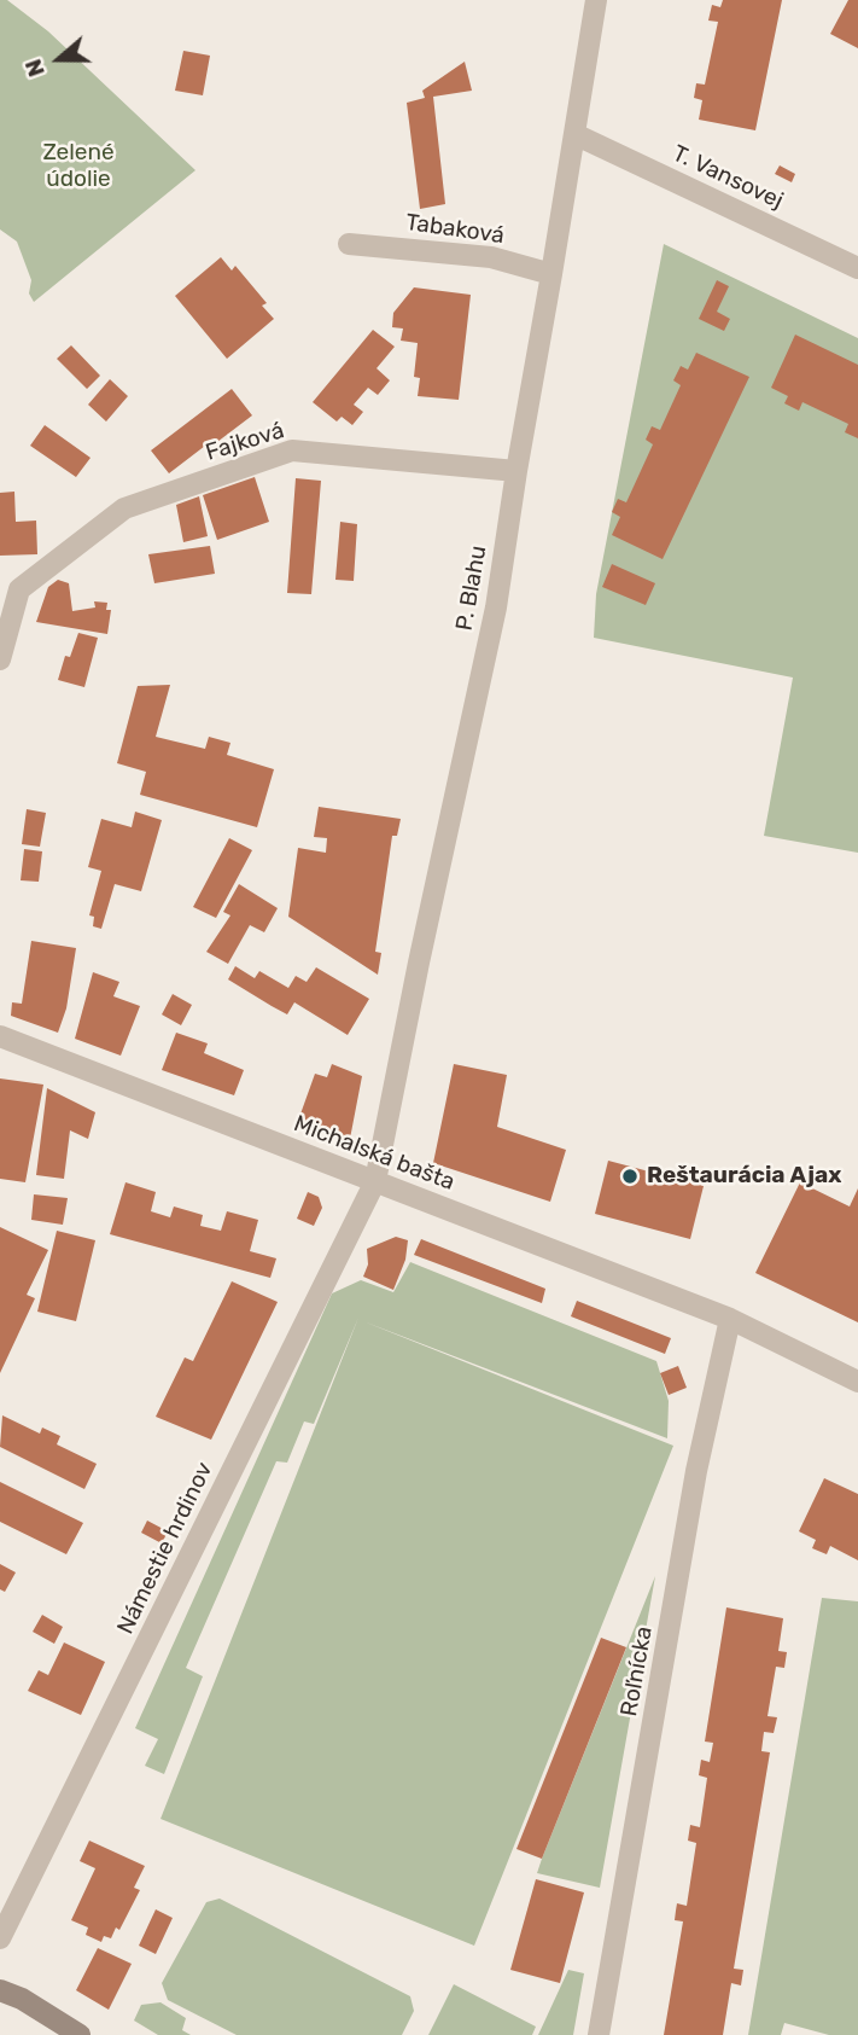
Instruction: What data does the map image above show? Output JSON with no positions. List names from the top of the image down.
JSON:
{
  "streets": {
    "street": [
      "T. Vansovej",
      "Tabaková",
      "Fajková",
      "P. Blahu",
      "Michalská bašta",
      "Námestie hrdinov",
      "Roľnícka"
    ]
  },
  "crossings": [
    ["T. Vansovej", "P. Blahu"],
    ["Tabaková", "P. Blahu"],
    ["Fajková", "P. Blahu"],
    ["P. Blahu", "Michalská bašta"],
    ["P. Blahu", "Námestie hrdinov"],
    ["Michalská bašta", "Námestie hrdinov"],
    ["Michalská bašta", "Roľnícka"]
  ],
  "parks": ["Zelené údolie"],
  "places": ["Reštaurácia Ajax"],
  "north": "left"
}
